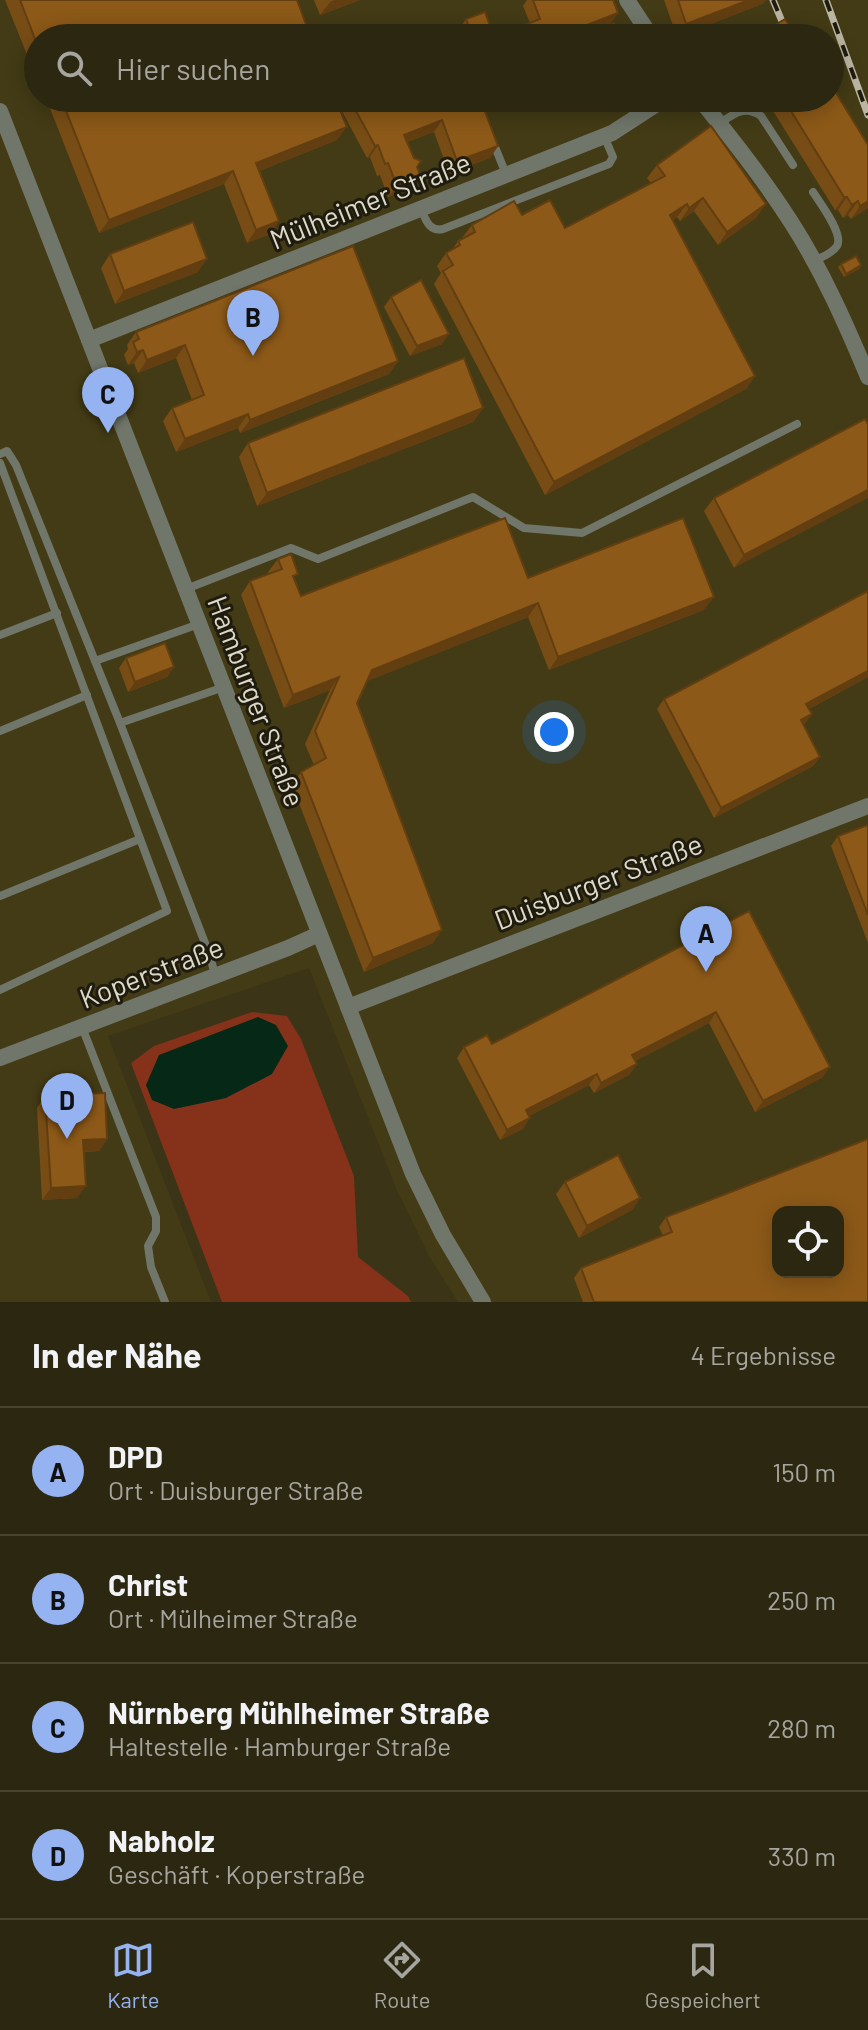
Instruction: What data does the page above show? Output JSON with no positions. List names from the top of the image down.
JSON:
{
  "streets": {
    "street": [
      "Mülheimer Straße",
      "Hamburger Straße",
      "Duisburger Straße",
      "Koperstraße"
    ]
  },
  "crossings": [
    ["Mülheimer Straße", "Hamburger Straße"],
    ["Hamburger Straße", "Duisburger Straße"],
    ["Hamburger Straße", "Koperstraße"]
  ],
  "page": {
    "search": "Hier suchen",
    "pins": [
      "B",
      "C",
      "A",
      "D"
    ],
    "heading": ["In der Nähe", "4 Ergebnisse"],
    "list": [
      {
        "mark": "A",
        "name": "DPD",
        "note": "Ort · Duisburger Straße",
        "value": "150 m"
      },
      {
        "mark": "B",
        "name": "Christ",
        "note": "Ort · Mülheimer Straße",
        "value": "250 m"
      },
      {
        "mark": "C",
        "name": "Nürnberg Mühlheimer Straße",
        "note": "Haltestelle · Hamburger Straße",
        "value": "280 m"
      },
      {
        "mark": "D",
        "name": "Nabholz",
        "note": "Geschäft · Koperstraße",
        "value": "330 m"
      }
    ],
    "nav": ["Karte", "Route", "Gespeichert"]
  }
}
